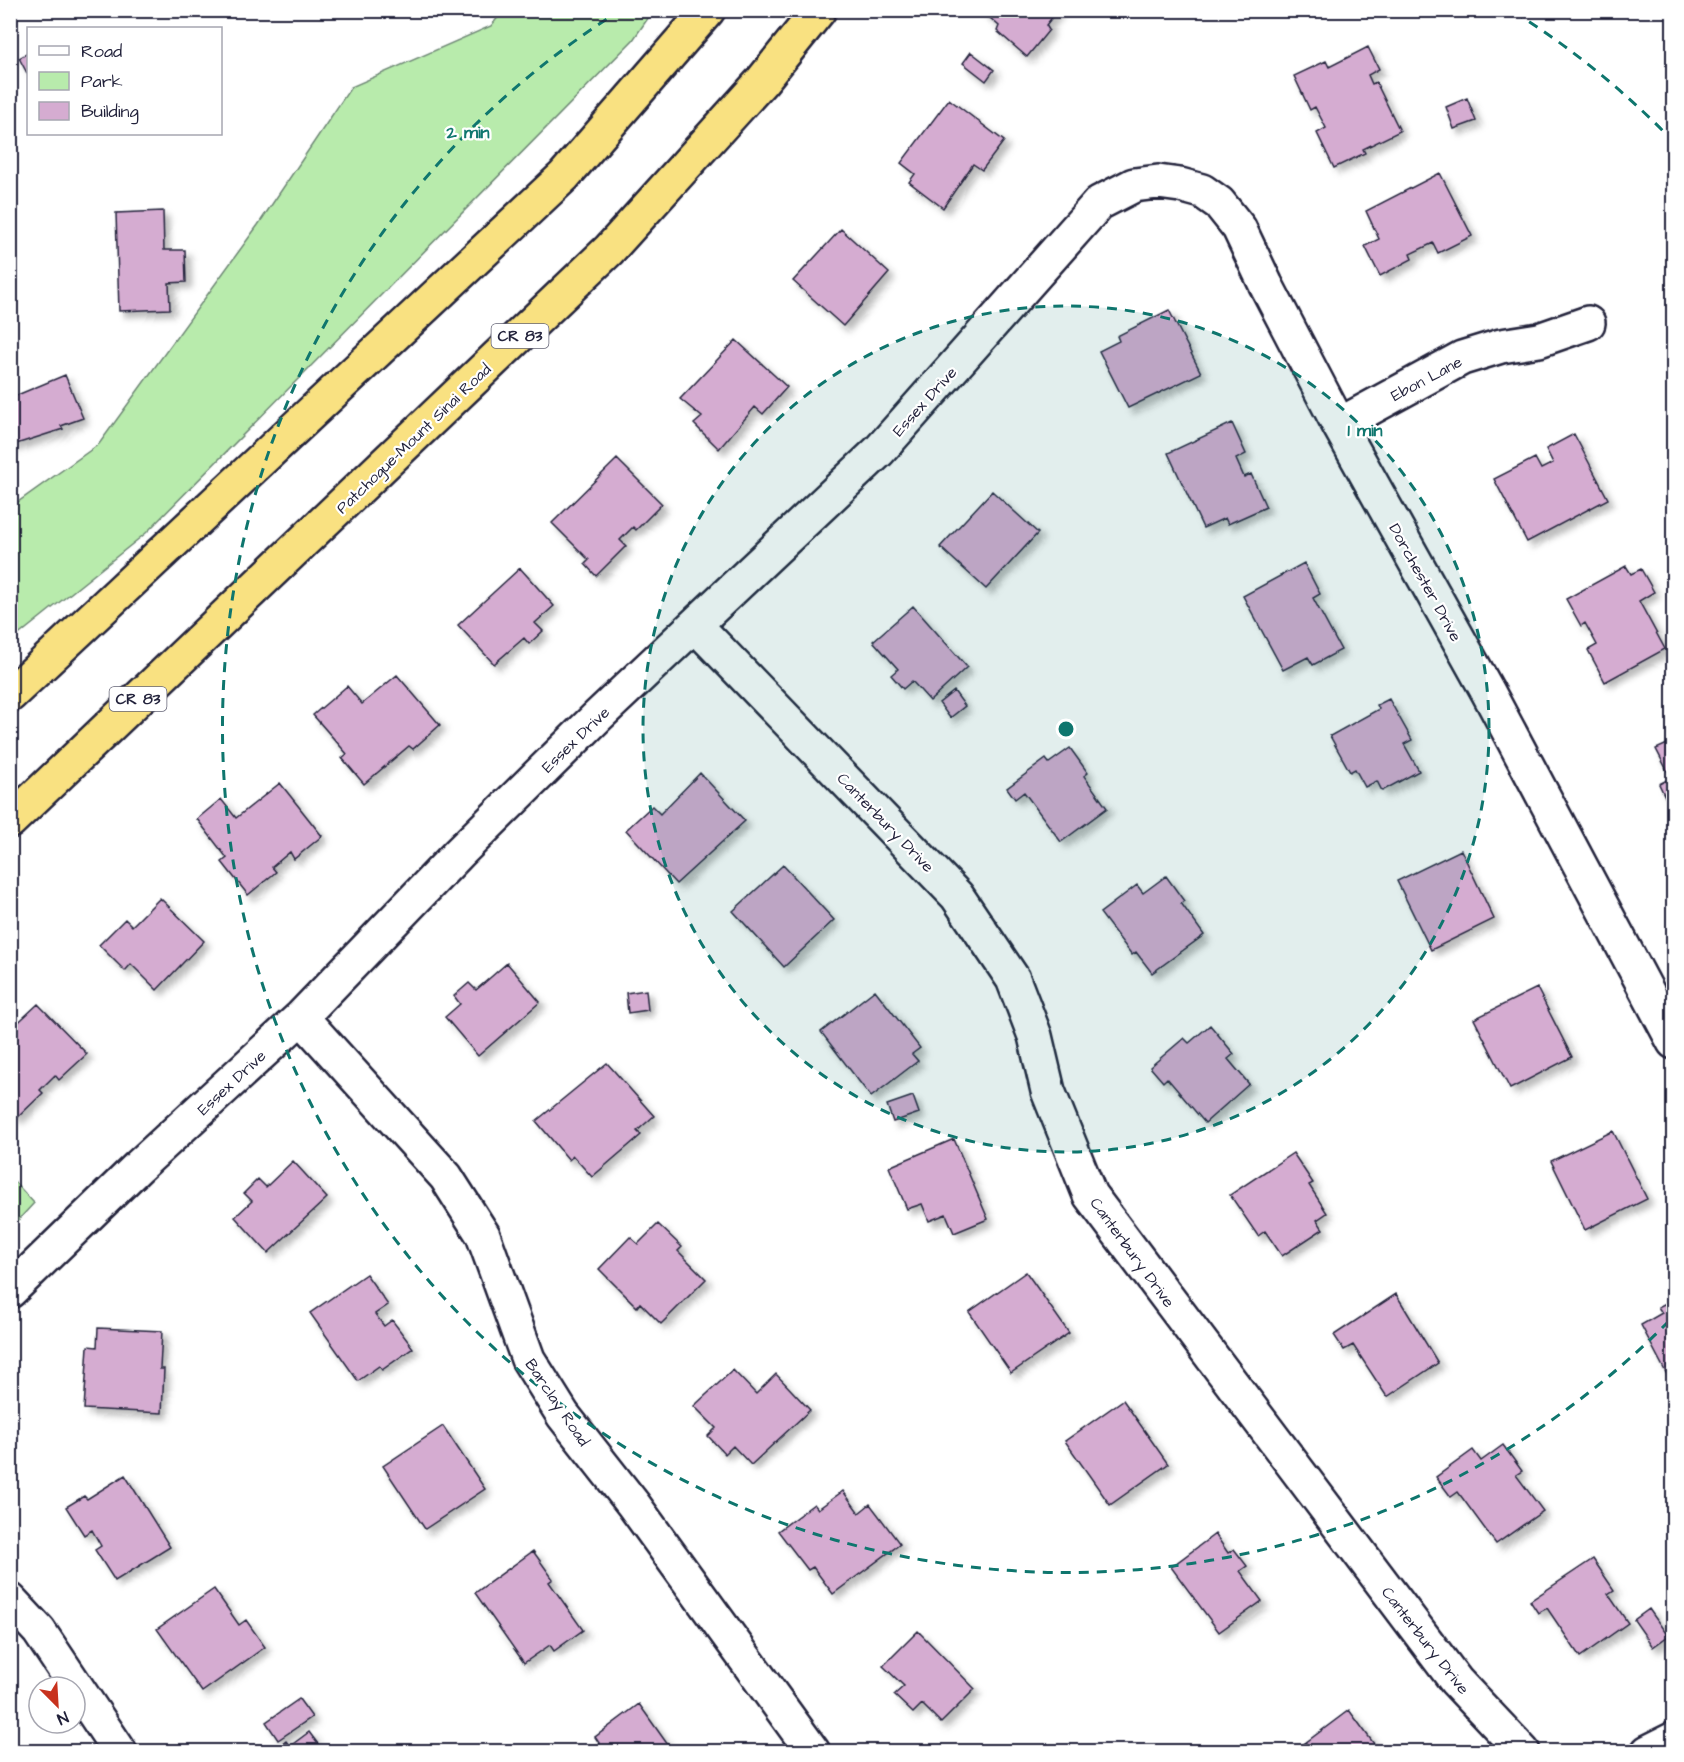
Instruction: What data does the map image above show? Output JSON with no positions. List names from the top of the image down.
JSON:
{
  "streets": {
    "highway": ["CR 83", "Patchogue-Mount Sinai Road"],
    "street": [
      "Ebon Lane",
      "Essex Drive",
      "Dorchester Drive",
      "Canterbury Drive",
      "Barclay Road"
    ]
  },
  "crossings": [
    ["Ebon Lane", "Dorchester Drive"],
    ["Essex Drive", "Dorchester Drive"],
    ["Essex Drive", "Canterbury Drive"],
    ["Essex Drive", "Barclay Road"]
  ],
  "legend": ["Road", "Park", "Building"],
  "north": "bottom right",
  "rings": ["2 min", "1 min"]
}
